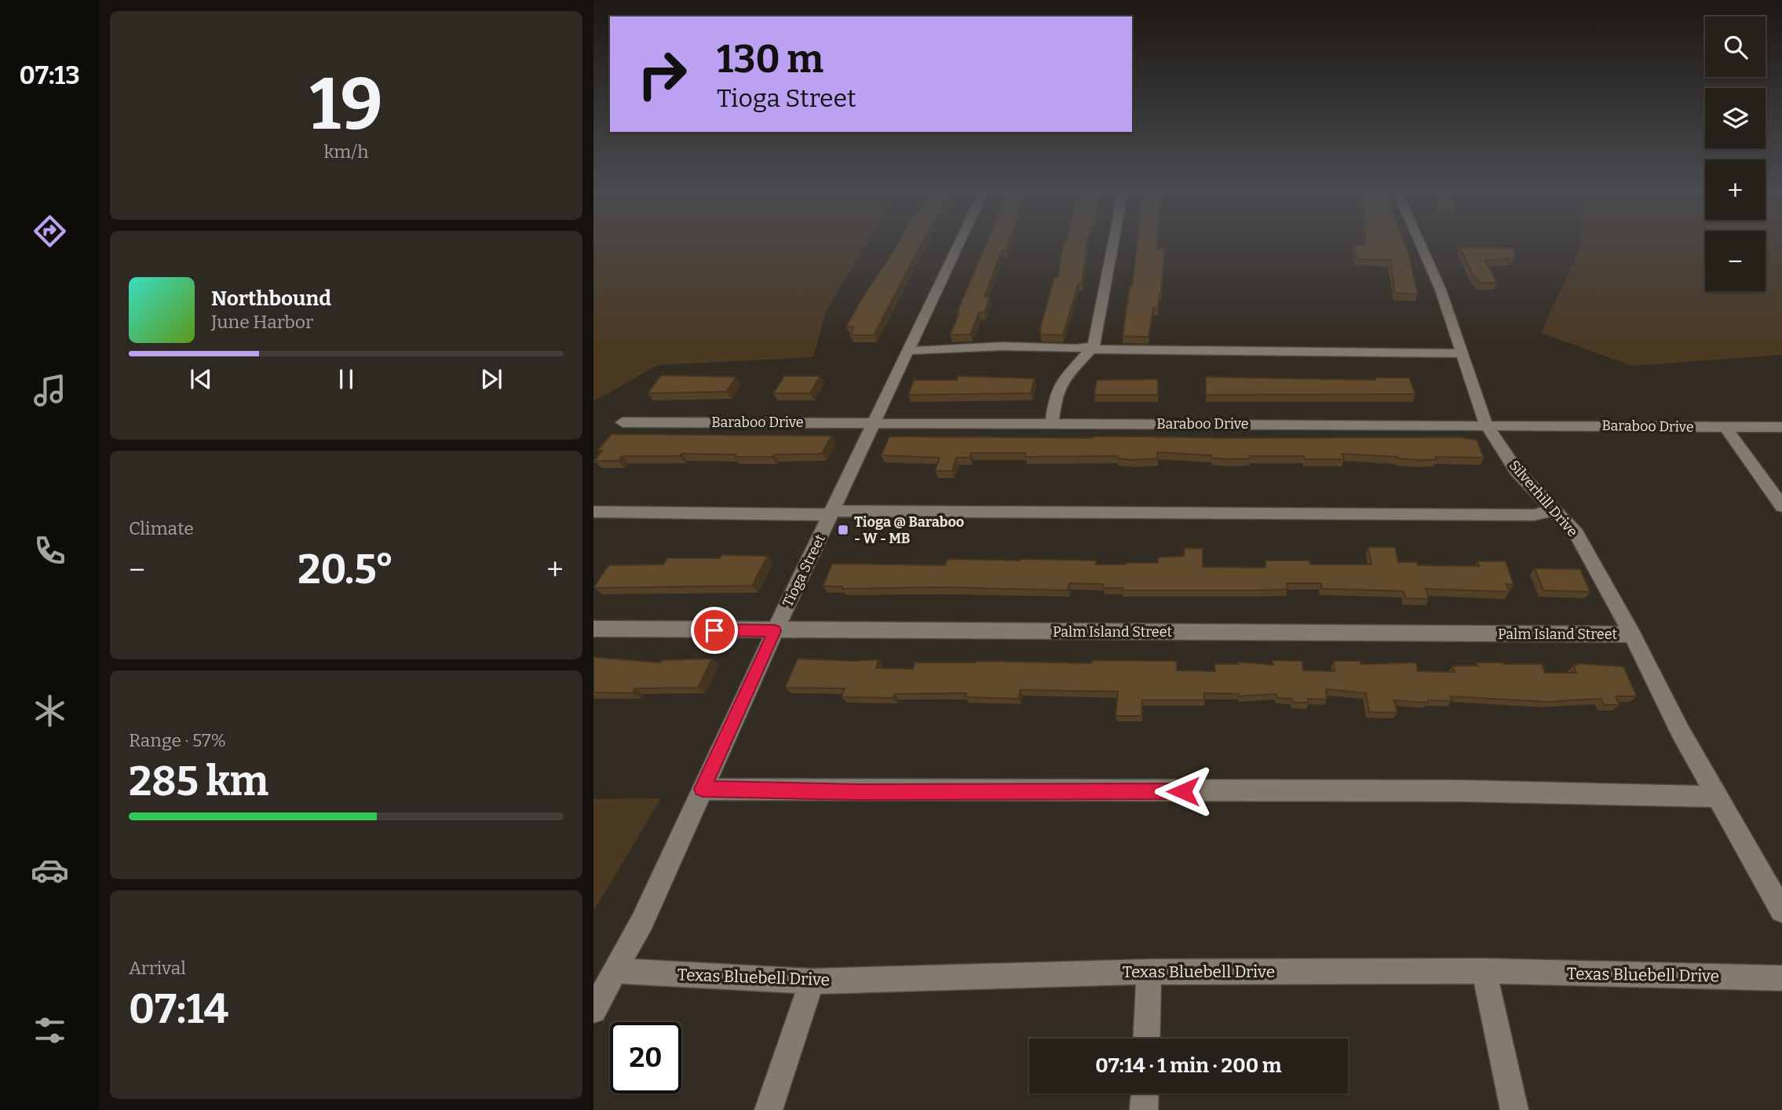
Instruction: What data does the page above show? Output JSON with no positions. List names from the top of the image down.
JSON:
{
  "streets": {
    "street": [
      "Baraboo Drive",
      "Silverhill Drive",
      "Tioga Street",
      "Palm Island Street",
      "Texas Bluebell Drive"
    ]
  },
  "crossings": [
    ["Baraboo Drive", "Silverhill Drive"],
    ["Baraboo Drive", "Tioga Street"],
    ["Silverhill Drive", "Palm Island Street"],
    ["Tioga Street", "Palm Island Street"],
    ["Tioga Street", "Texas Bluebell Drive"]
  ],
  "places": {
    "transit": ["Tioga @ Baraboo - W - MB"]
  },
  "page": {
    "tabs": "07:13",
    "tile": [
      ["19", "km/h"],
      "Climate",
      ["Range · 57%", "285 km"],
      ["Arrival", "07:14"]
    ],
    "map_buttons": ["+", "−"],
    "turn": ["130 m", "Tioga Street"],
    "song": ["Northbound", "June Harbor"],
    "heat": ["−", "20.5°", "+"],
    "limit": "20",
    "trip": "07:14 · 1 min · 200 m"
  }
}
